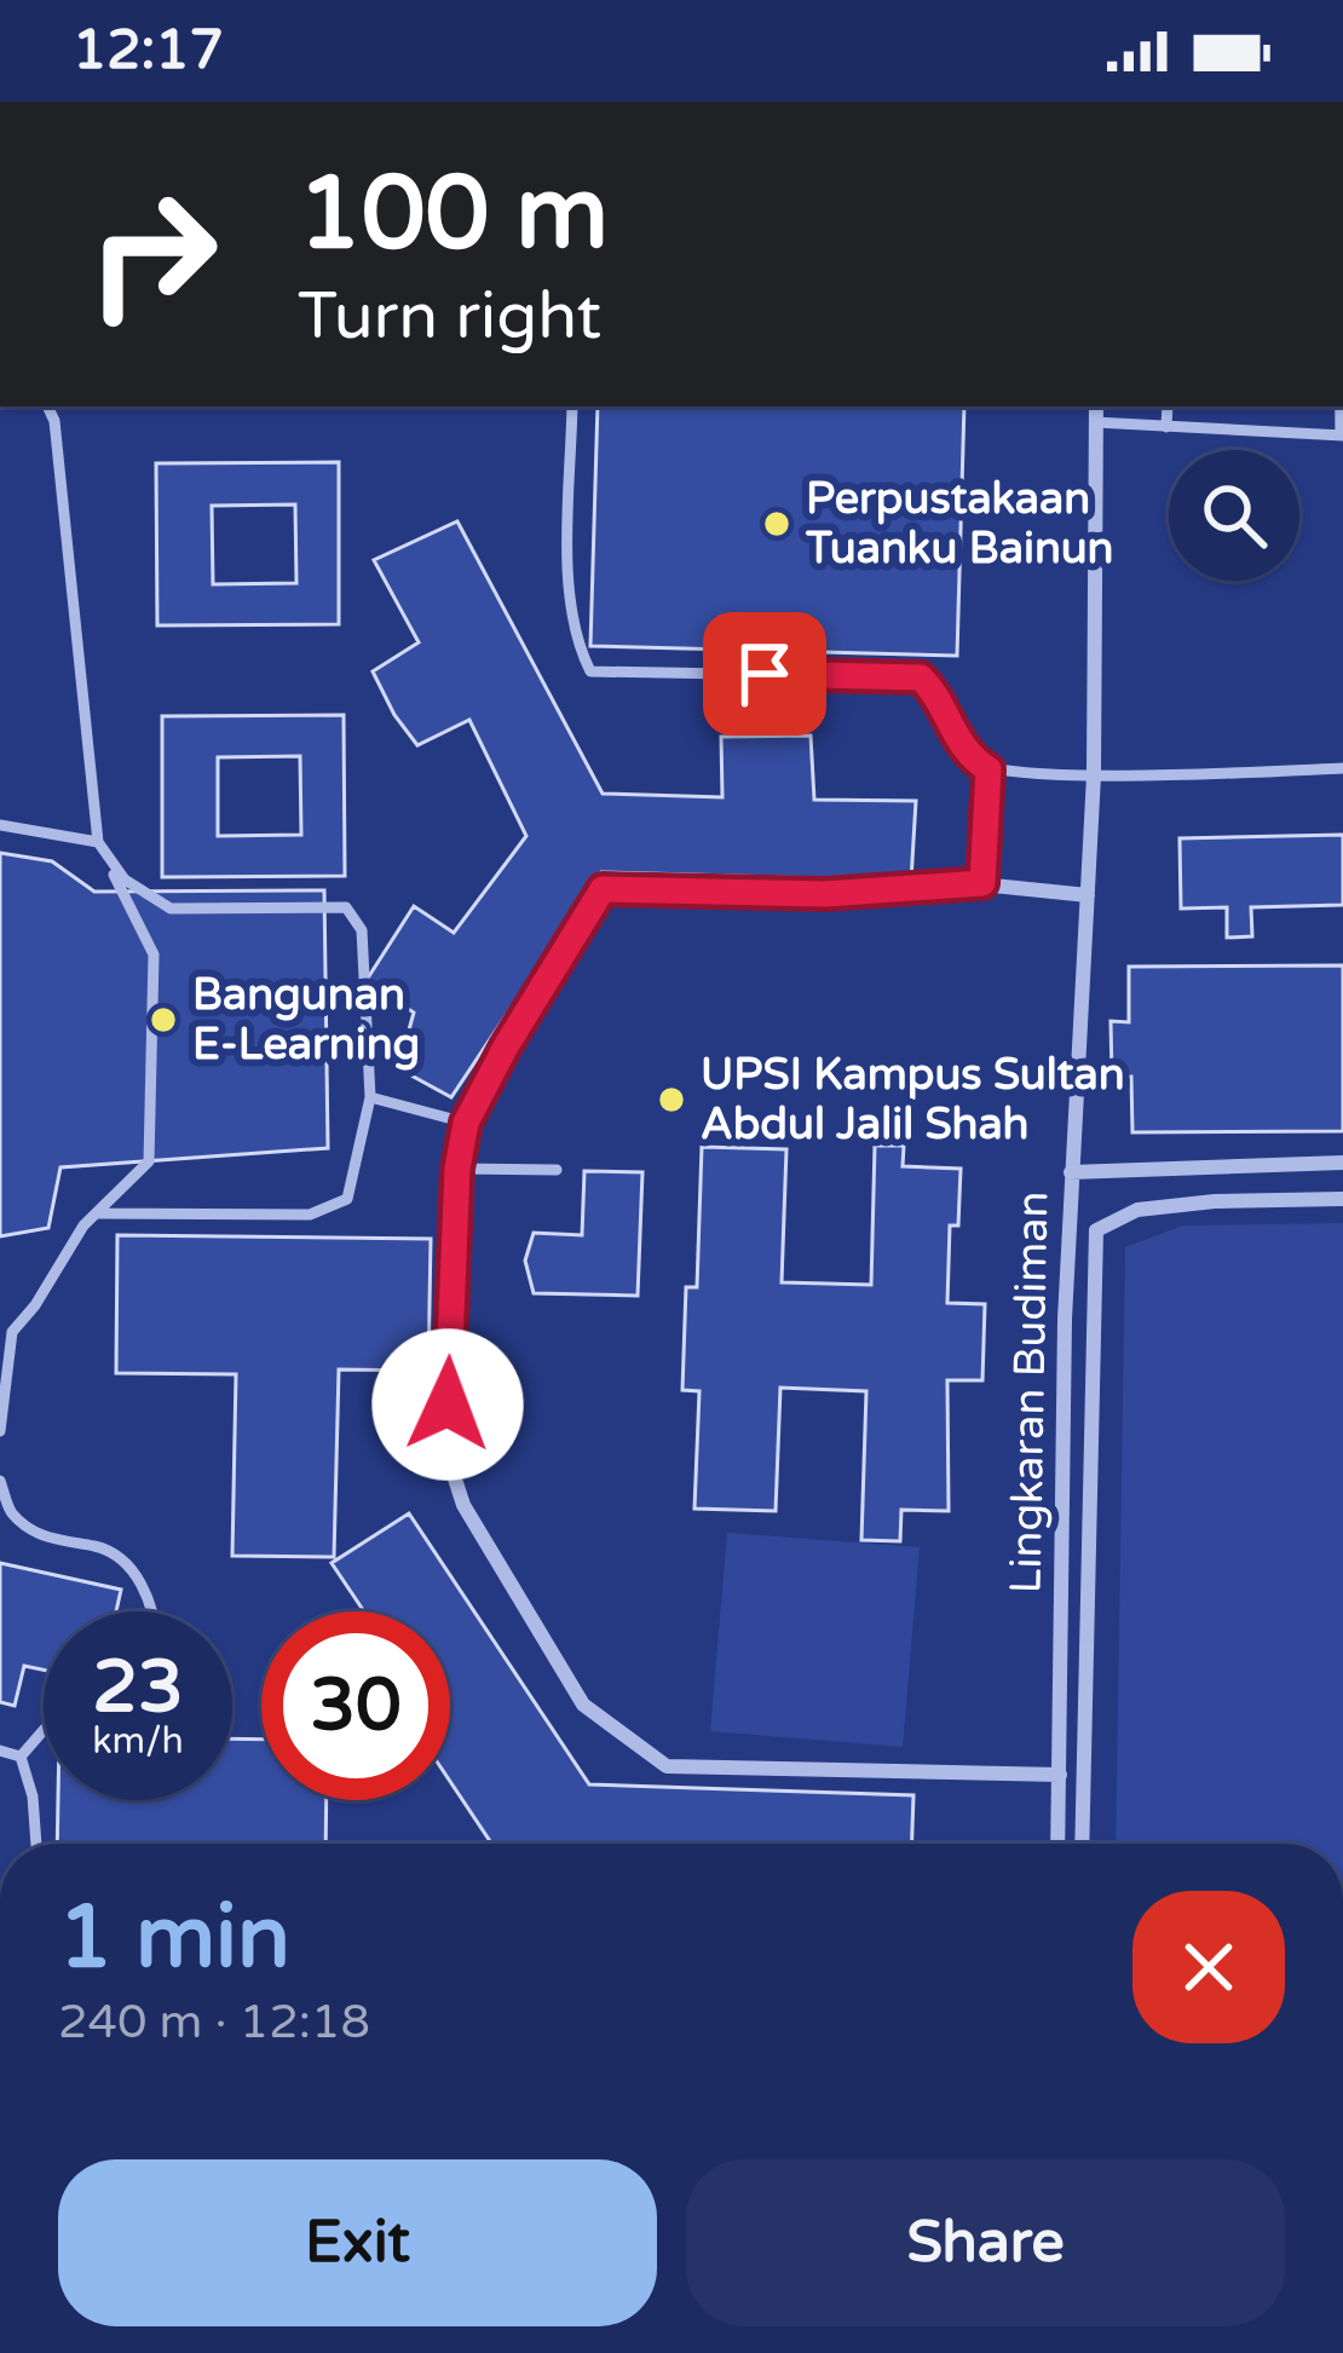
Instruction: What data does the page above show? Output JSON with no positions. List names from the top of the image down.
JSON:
{
  "streets": {
    "street": ["Lingkaran Budiman"]
  },
  "places": ["Perpustakaan Tuanku Bainun", "Bangunan E-Learning", "UPSI Kampus Sultan Abdul Jalil Shah"],
  "page": {
    "status": "12:17",
    "turn": ["100 m", "Turn right"],
    "speed": "23 km/h",
    "limit": "30",
    "heading": ["1 min", "240 m · 12:18"],
    "buttons": ["Exit", "Share"]
  }
}
